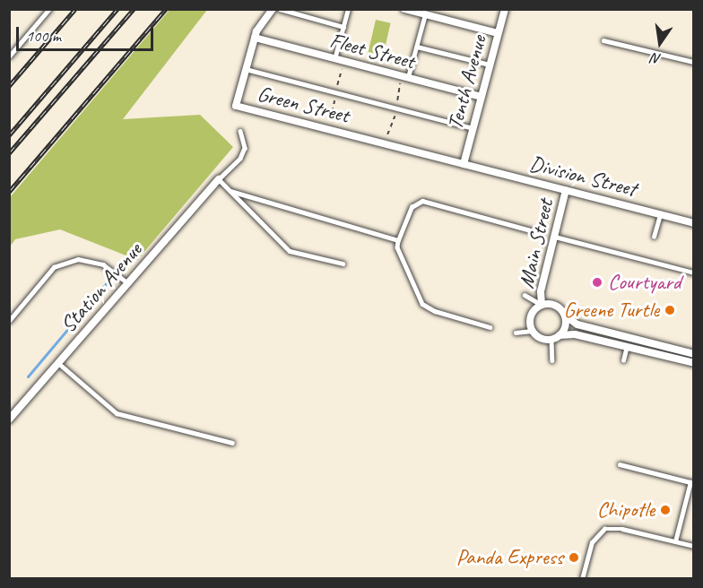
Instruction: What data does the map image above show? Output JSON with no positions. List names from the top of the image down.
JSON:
{
  "streets": {
    "street": [
      "Fleet Street",
      "Tenth Avenue",
      "Green Street",
      "Division Street",
      "Main Street",
      "Station Avenue"
    ]
  },
  "crossings": [
    ["Fleet Street", "Tenth Avenue"],
    ["Fleet Street", "Green Street"],
    ["Tenth Avenue", "Green Street"],
    ["Tenth Avenue", "Division Street"],
    ["Green Street", "Division Street"],
    ["Division Street", "Main Street"]
  ],
  "places": [
    "Courtyard",
    "Greene Turtle",
    "Chipotle",
    "Panda Express"
  ],
  "scale_bar": "100 m",
  "north": "bottom"
}
